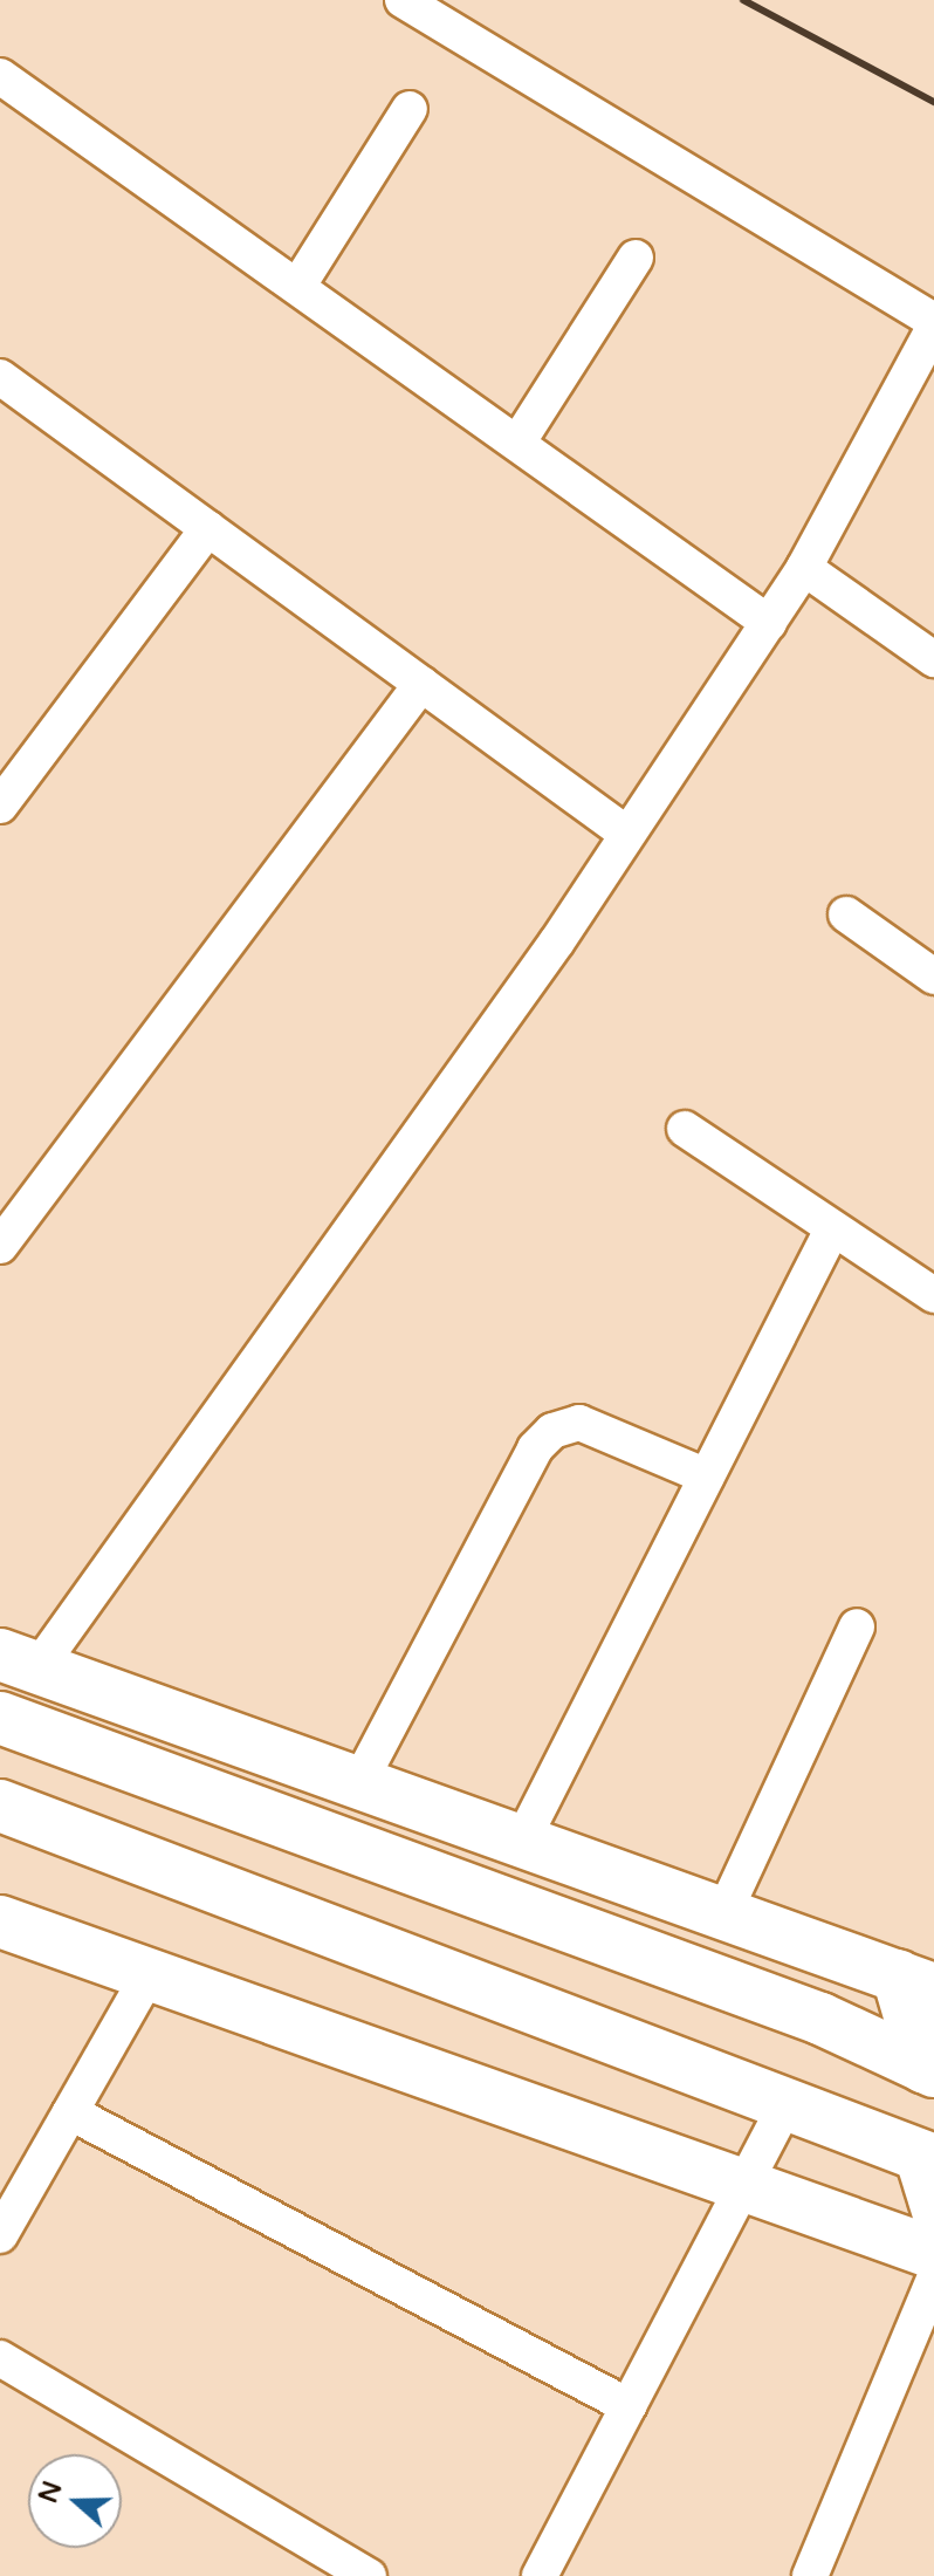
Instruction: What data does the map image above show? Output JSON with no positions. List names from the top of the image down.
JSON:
{
  "north": "left"
}
